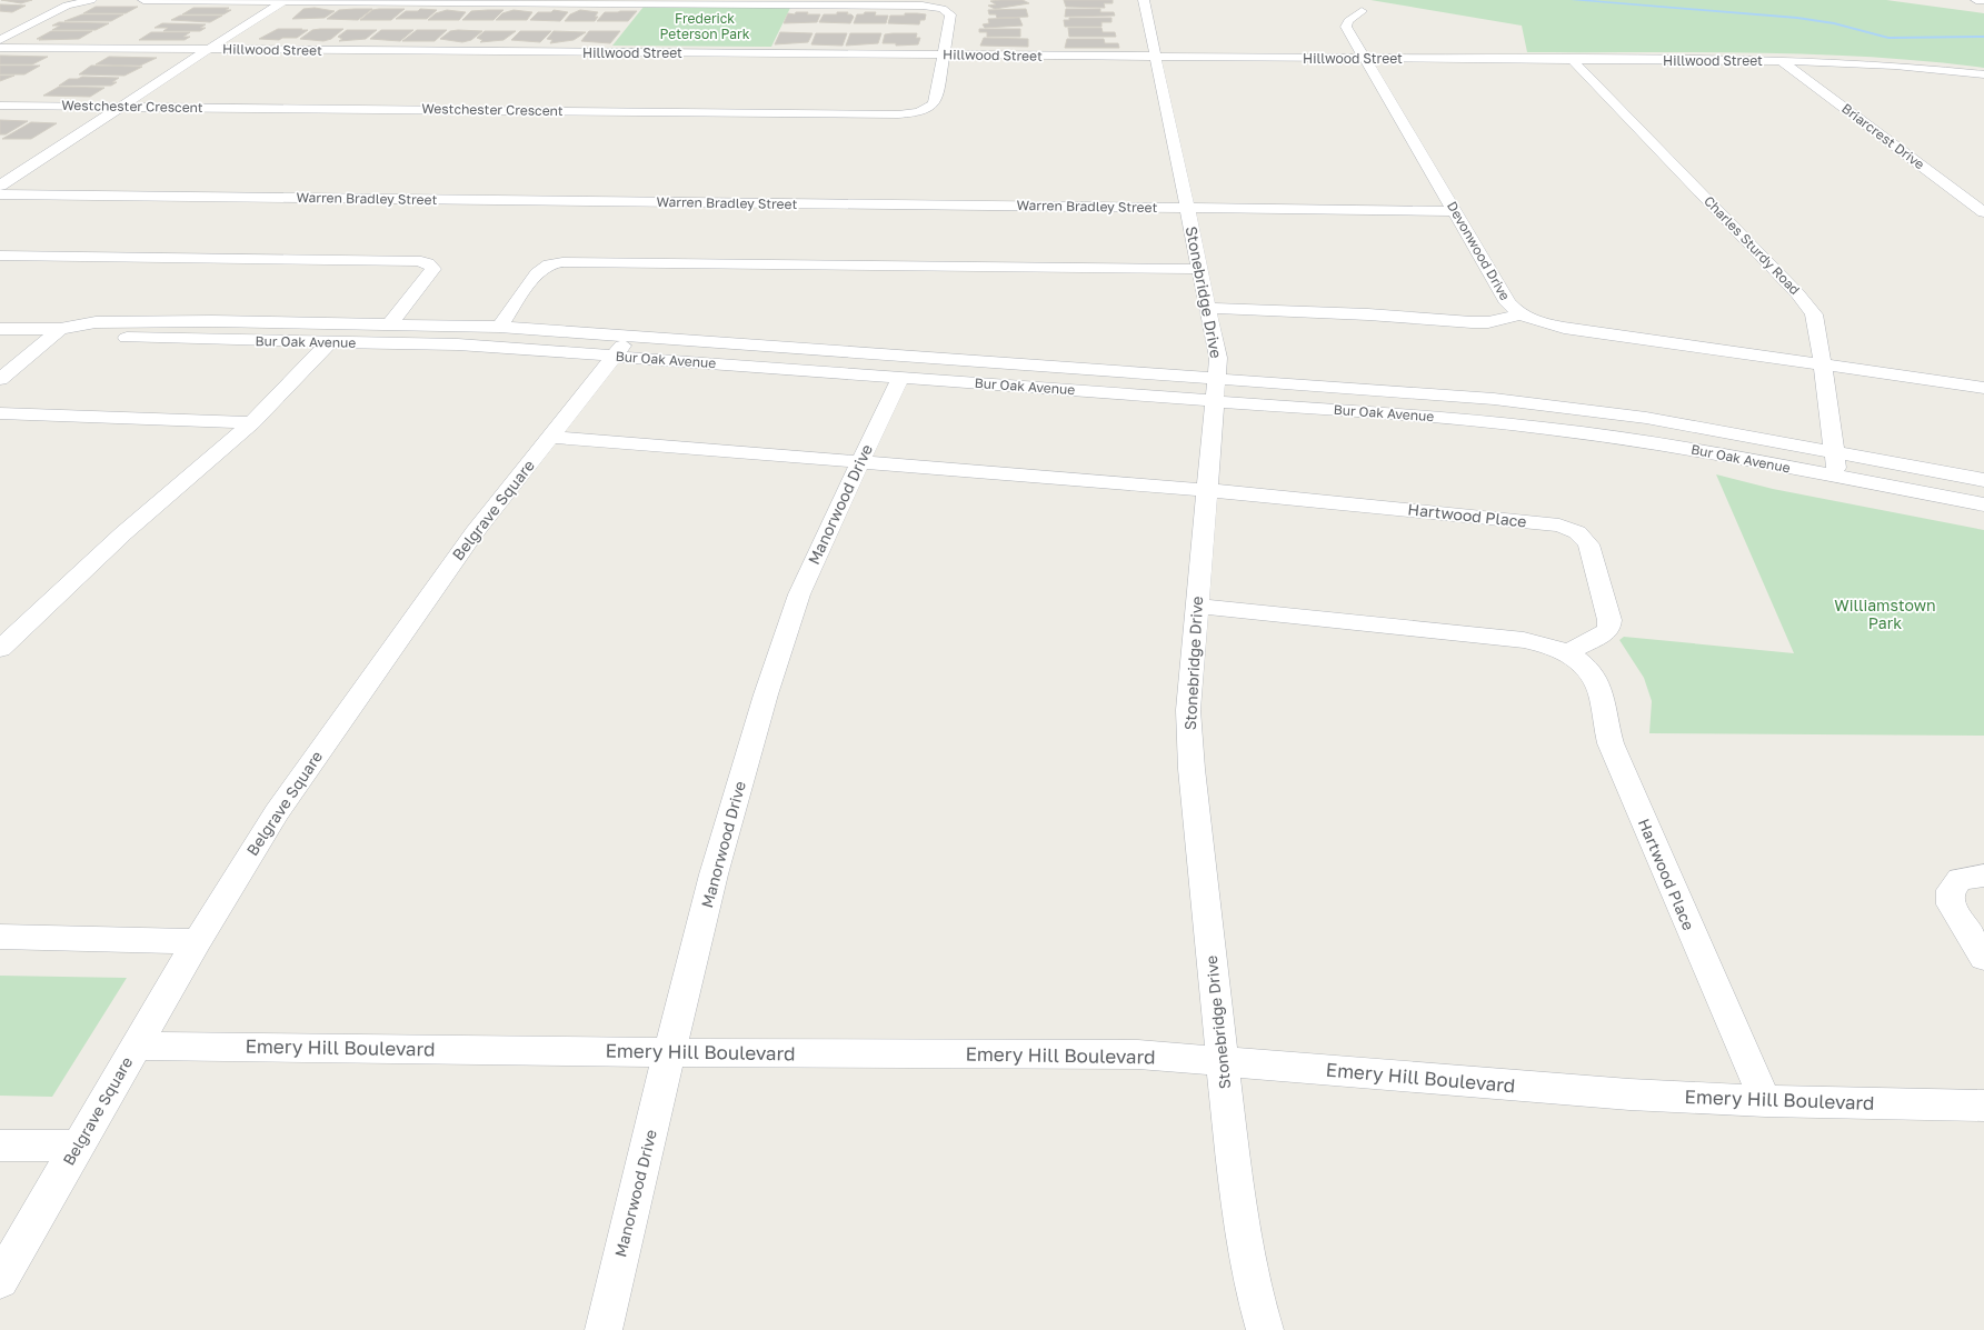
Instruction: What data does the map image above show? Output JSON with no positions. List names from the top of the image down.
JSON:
{
  "streets": {
    "street": [
      "Hillwood Street",
      "Westchester Crescent",
      "Briarcrest Drive",
      "Warren Bradley Street",
      "Charles Sturdy Road",
      "Devonwood Drive",
      "Stonebridge Drive",
      "Bur Oak Avenue",
      "Manorwood Drive",
      "Belgrave Square",
      "Hartwood Place",
      "Emery Hill Boulevard"
    ]
  },
  "crossings": [
    ["Hillwood Street", "Westchester Crescent"],
    ["Hillwood Street", "Briarcrest Drive"],
    ["Hillwood Street", "Charles Sturdy Road"],
    ["Hillwood Street", "Devonwood Drive"],
    ["Hillwood Street", "Stonebridge Drive"],
    ["Warren Bradley Street", "Devonwood Drive"],
    ["Warren Bradley Street", "Stonebridge Drive"],
    ["Charles Sturdy Road", "Devonwood Drive"],
    ["Charles Sturdy Road", "Bur Oak Avenue"],
    ["Stonebridge Drive", "Bur Oak Avenue"],
    ["Stonebridge Drive", "Hartwood Place"],
    ["Stonebridge Drive", "Emery Hill Boulevard"],
    ["Bur Oak Avenue", "Manorwood Drive"],
    ["Bur Oak Avenue", "Belgrave Square"],
    ["Manorwood Drive", "Emery Hill Boulevard"],
    ["Belgrave Square", "Emery Hill Boulevard"],
    ["Hartwood Place", "Emery Hill Boulevard"]
  ],
  "parks": ["Frederick Peterson Park", "Williamstown Park"]
}
